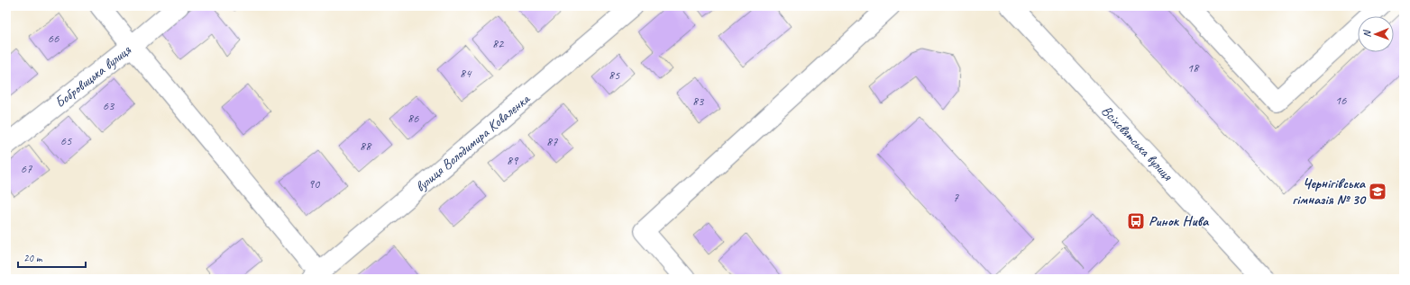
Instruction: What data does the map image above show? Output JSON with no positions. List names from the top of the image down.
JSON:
{
  "streets": {
    "street": ["Бобровицька вулиця", "вулиця Володимира Коваленка", "Всіхсвятська вулиця"]
  },
  "places": {
    "school or university": ["Чернігівська гімназія № 30"],
    "bus stop": ["Ринок Нива"]
  },
  "house_numbers": [
    "66",
    "82",
    "18",
    "84",
    "85",
    "16",
    "83",
    "63",
    "86",
    "65",
    "87",
    "88",
    "89",
    "67",
    "90",
    "7"
  ],
  "scale_bar": "20 m",
  "north": "left"
}
